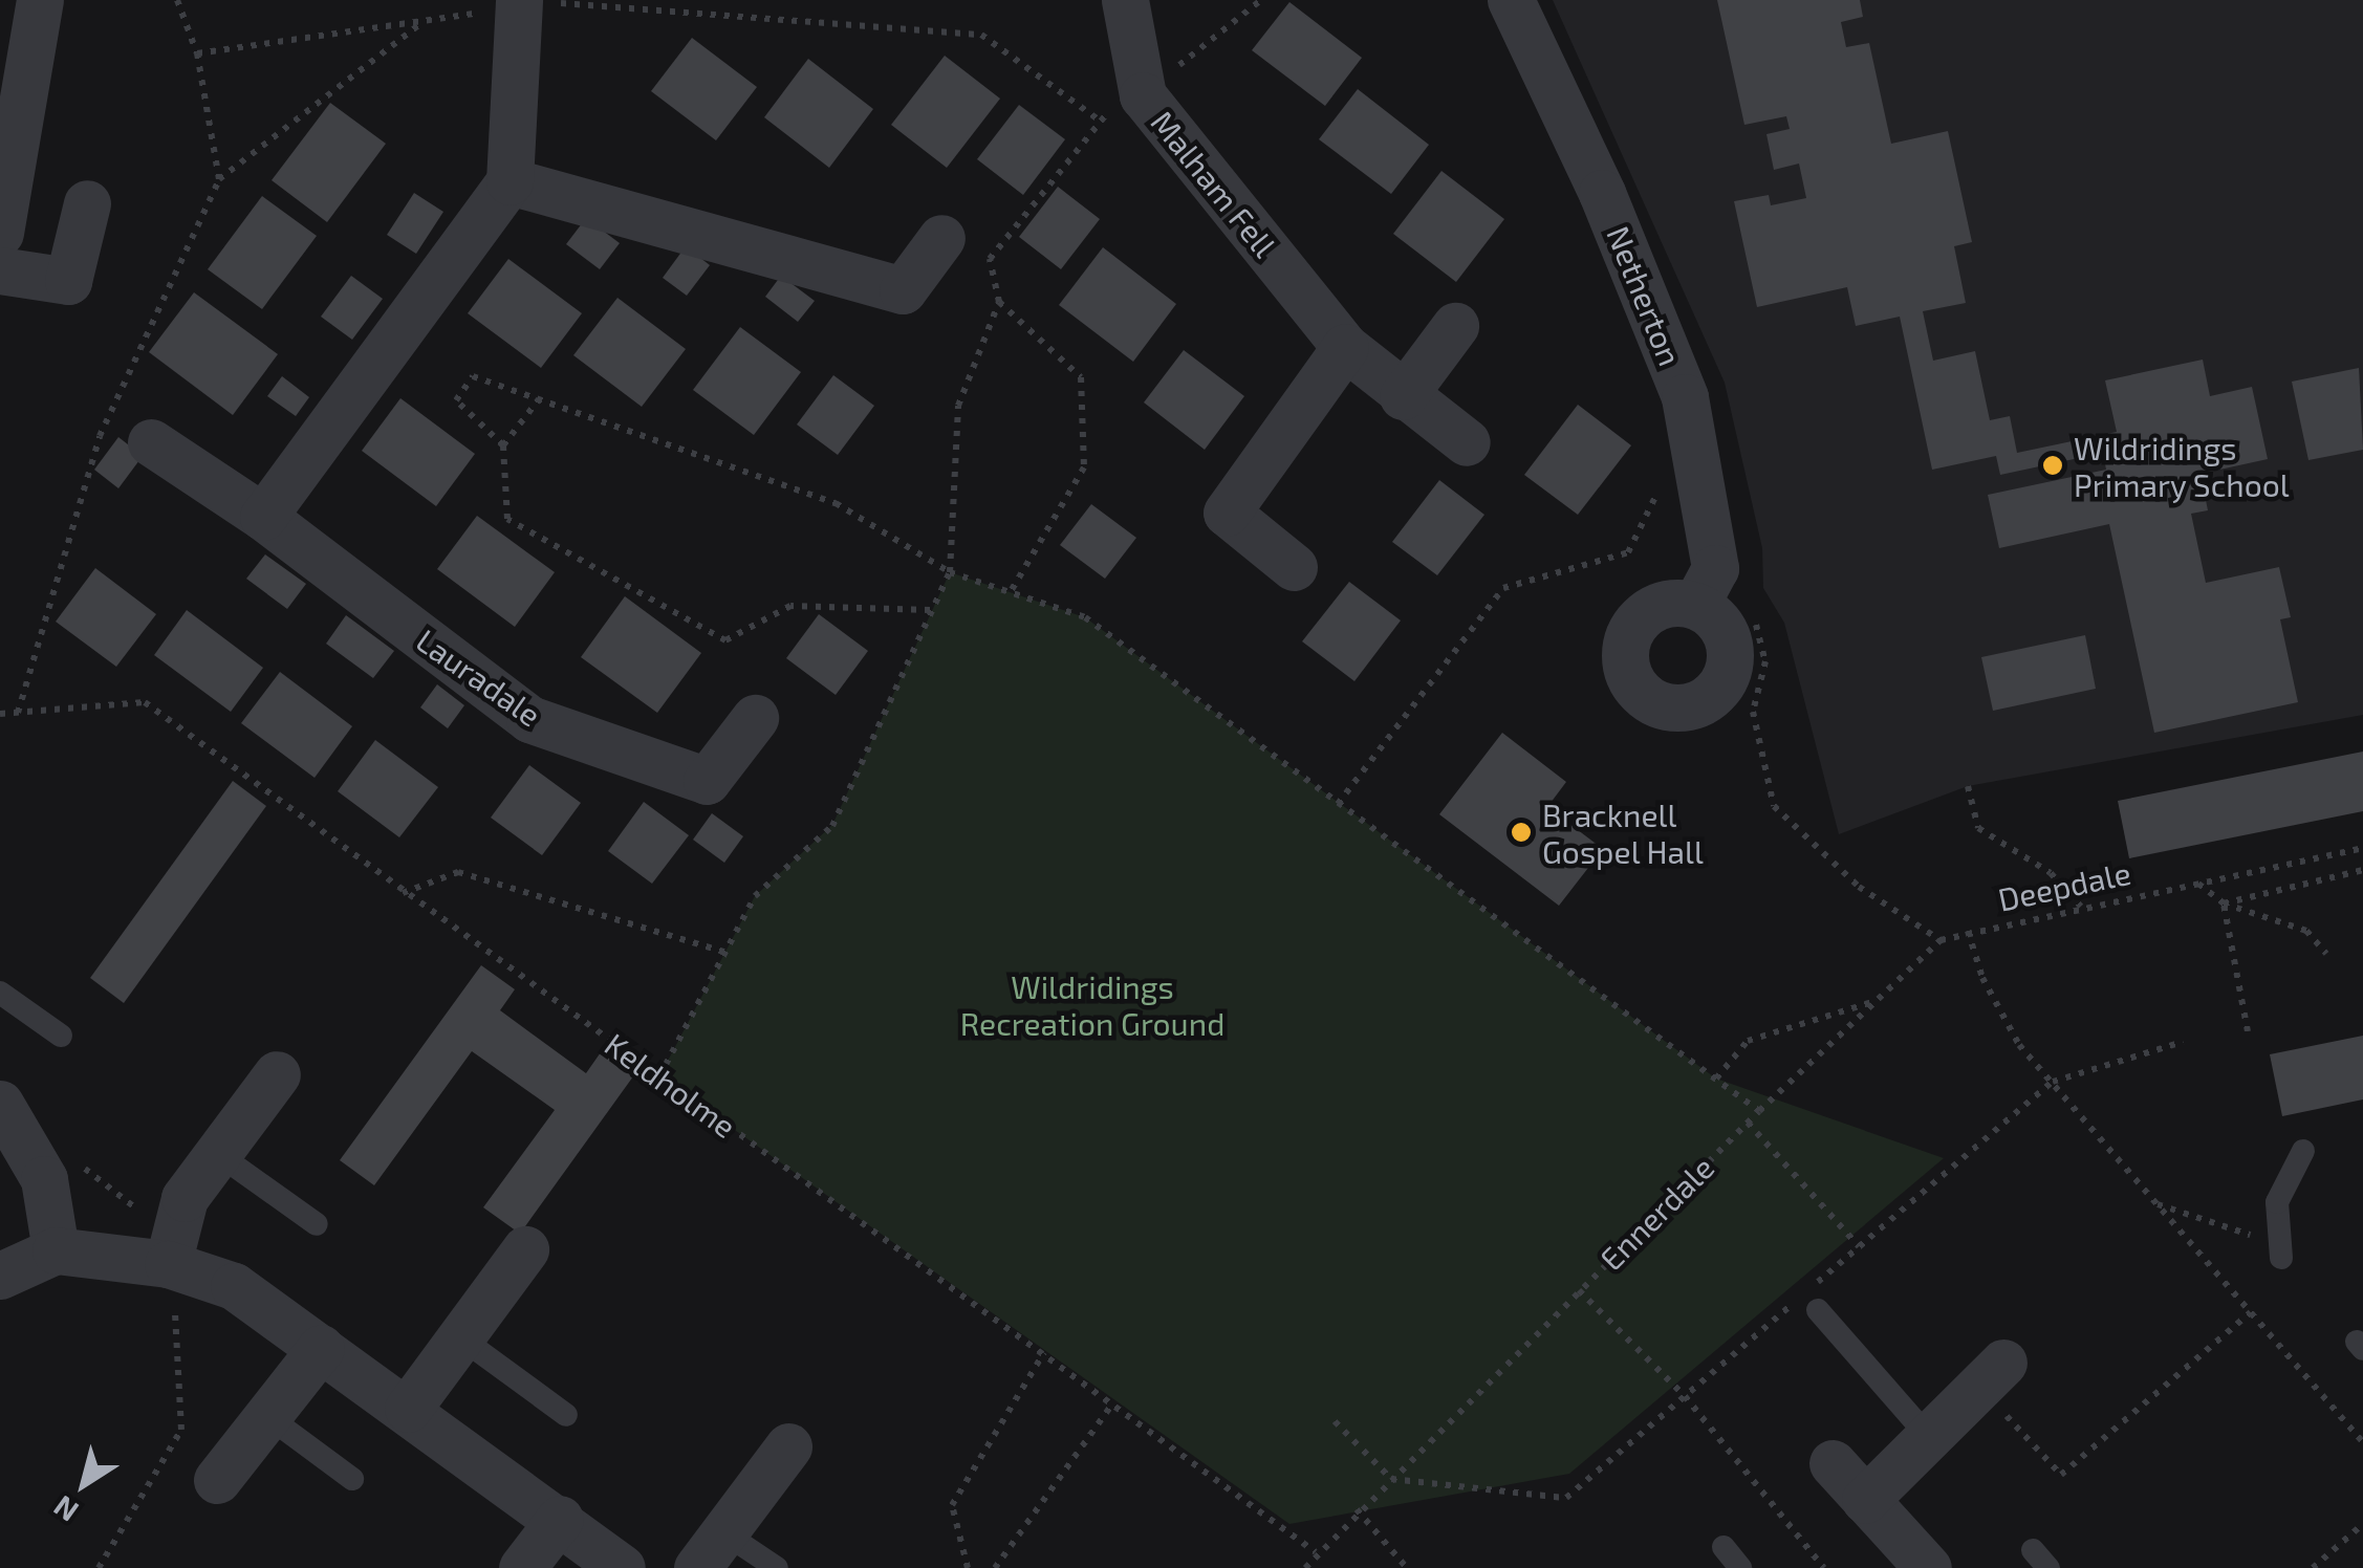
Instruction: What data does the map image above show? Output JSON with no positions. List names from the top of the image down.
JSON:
{
  "streets": {
    "street": ["Malham Fell", "Netherton", "Lauradale"],
    "path": ["Deepdale", "Keldholme", "Ennerdale"]
  },
  "crossings": [
    ["Deepdale", "Ennerdale"],
    ["Keldholme", "Ennerdale"]
  ],
  "parks": ["Wildridings Recreation Ground"],
  "places": ["Wildridings Primary School", "Bracknell Gospel Hall"],
  "north": "bottom left"
}
